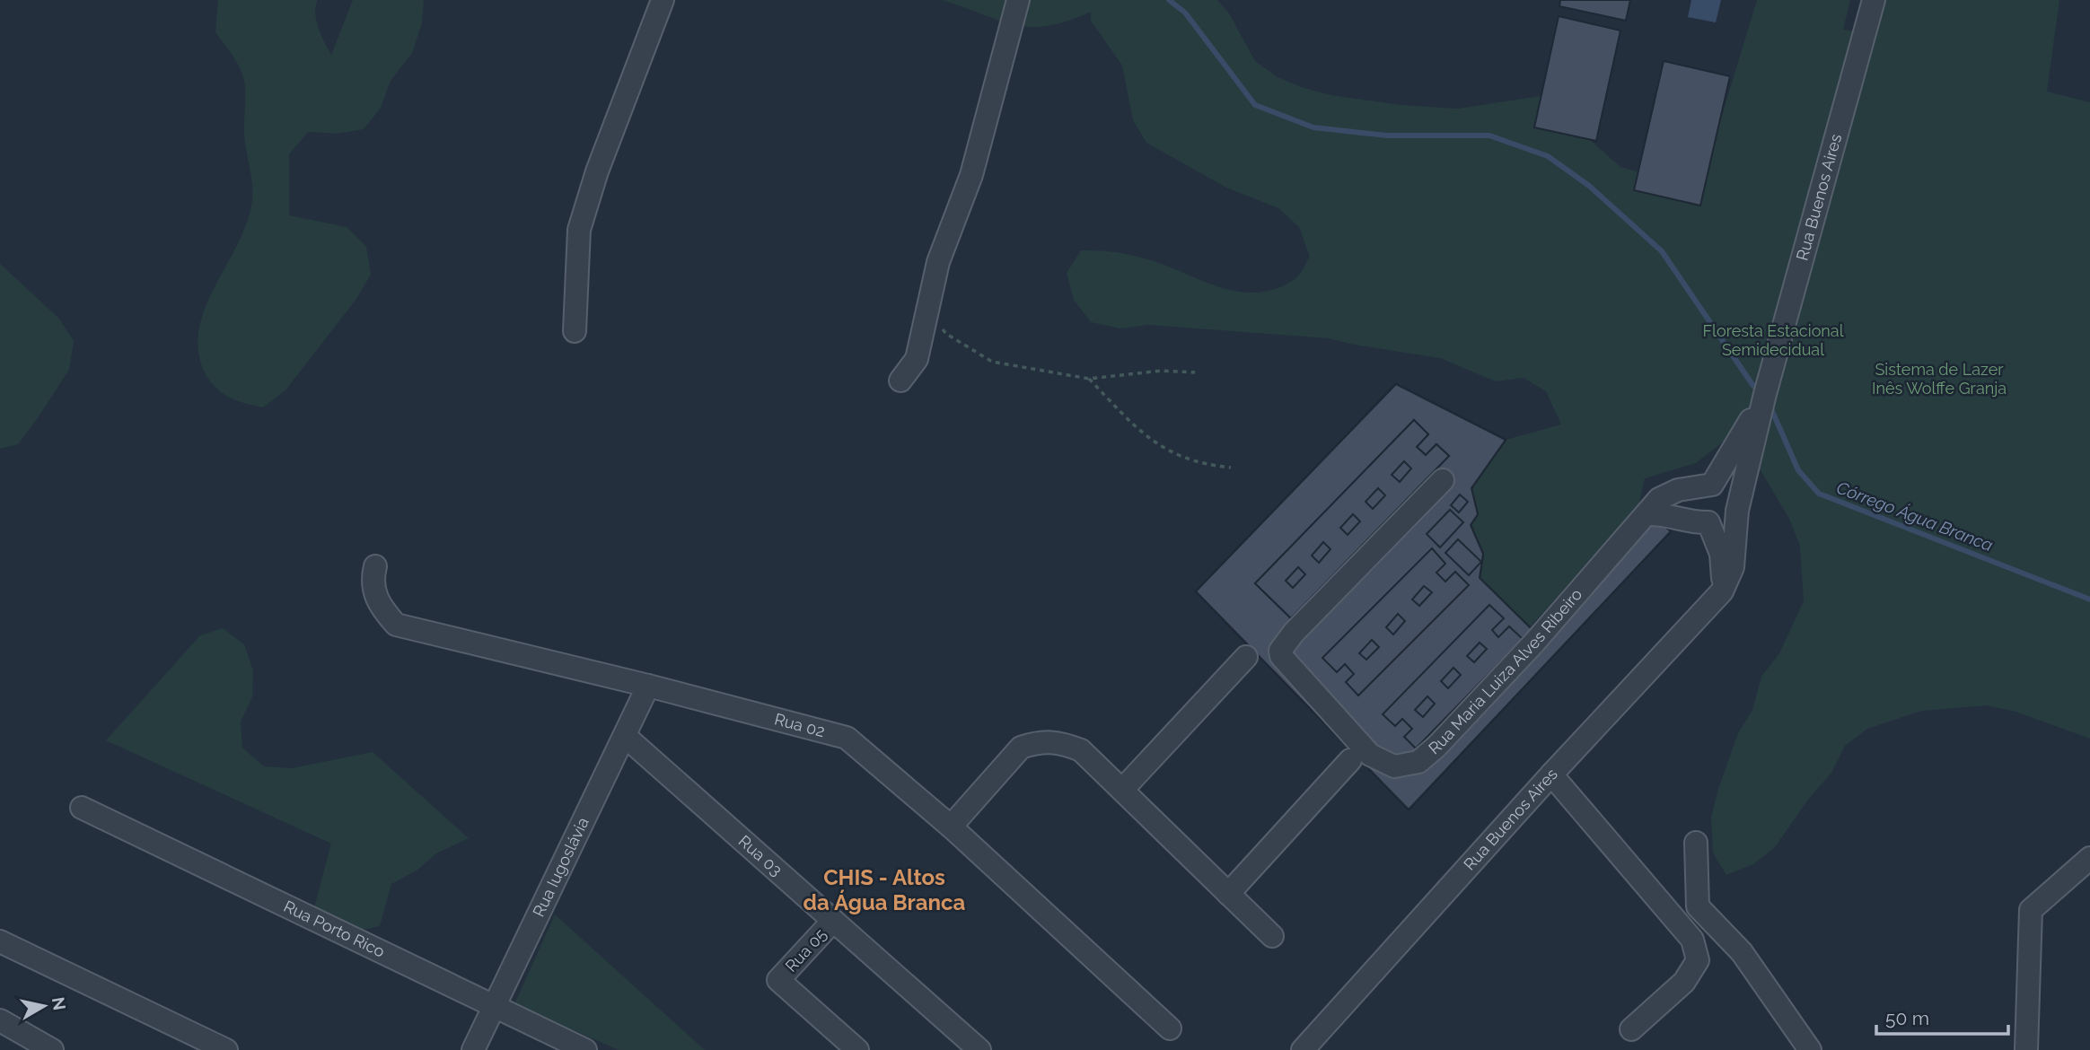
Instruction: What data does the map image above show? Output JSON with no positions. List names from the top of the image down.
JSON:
{
  "streets": {
    "street": [
      "Rua Buenos Aires",
      "Rua Maria Luiza Alves Ribeiro",
      "Rua 02",
      "Rua 03",
      "Rua Iugoslávia",
      "Rua Porto Rico",
      "Rua 05"
    ]
  },
  "crossings": [
    ["Rua 02", "Rua Iugoslávia"],
    ["Rua 03", "Rua Iugoslávia"],
    ["Rua 03", "Rua 05"],
    ["Rua Iugoslávia", "Rua Porto Rico"]
  ],
  "districts": ["CHIS - Altos da Água Branca"],
  "water": ["Córrego Água Branca"],
  "parks": ["Floresta Estacional Semidecidual", "Sistema de Lazer Inês Wolffe Granja"],
  "scale_bar": "50 m",
  "north": "right"
}
